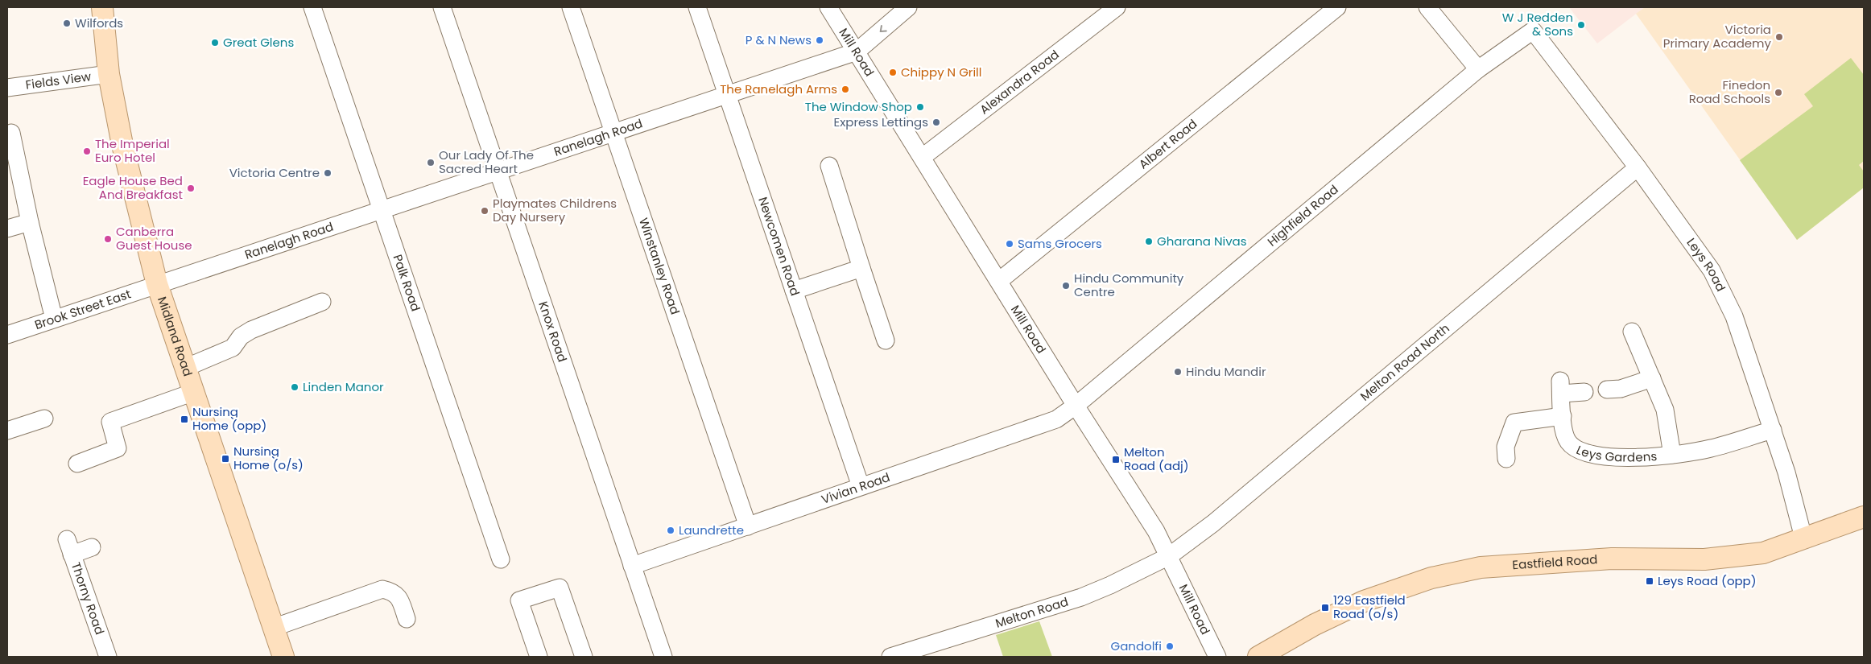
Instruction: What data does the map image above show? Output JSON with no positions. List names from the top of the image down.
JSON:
{
  "streets": {
    "main road": ["Midland Road", "Eastfield Road"],
    "street": [
      "Mill Road",
      "Fields View",
      "Alexandra Road",
      "Ranelagh Road",
      "Albert Road",
      "Highfield Road",
      "Newcomen Road",
      "Leys Road",
      "Winstanley Road",
      "Palk Road",
      "Brook Street East",
      "Knox Road",
      "Melton Road North",
      "Leys Gardens",
      "Vivian Road",
      "Thorny Road",
      "Melton Road"
    ]
  },
  "crossings": [
    ["Mill Road", "Alexandra Road"],
    ["Mill Road", "Ranelagh Road"],
    ["Mill Road", "Albert Road"],
    ["Mill Road", "Highfield Road"],
    ["Mill Road", "Melton Road North"],
    ["Mill Road", "Vivian Road"],
    ["Mill Road", "Melton Road"],
    ["Fields View", "Midland Road"],
    ["Ranelagh Road", "Newcomen Road"],
    ["Ranelagh Road", "Winstanley Road"],
    ["Ranelagh Road", "Palk Road"],
    ["Ranelagh Road", "Brook Street East"],
    ["Ranelagh Road", "Knox Road"],
    ["Ranelagh Road", "Midland Road"],
    ["Highfield Road", "Leys Road"],
    ["Highfield Road", "Vivian Road"],
    ["Newcomen Road", "Vivian Road"],
    ["Leys Road", "Melton Road North"],
    ["Leys Road", "Leys Gardens"],
    ["Leys Road", "Eastfield Road"],
    ["Winstanley Road", "Vivian Road"],
    ["Brook Street East", "Midland Road"],
    ["Knox Road", "Vivian Road"],
    ["Melton Road North", "Melton Road"]
  ],
  "places": {
    "other": [
      "Wilfords",
      "W J Redden & Sons",
      "Victoria Primary Academy",
      "P & N News",
      "Great Glens",
      "Chippy N Grill",
      "The Ranelagh Arms",
      "Finedon Road Schools",
      "The Window Shop",
      "Express Lettings",
      "The Imperial Euro Hotel",
      "Our Lady Of The Sacred Heart",
      "Victoria Centre",
      "Eagle House Bed And Breakfast",
      "Playmates Childrens Day Nursery",
      "Canberra Guest House",
      "Gharana Nivas",
      "Sams Grocers",
      "Hindu Community Centre",
      "Hindu Mandir",
      "Linden Manor",
      "Laundrette",
      "Gandolfi"
    ],
    "transit": [
      "Nursing Home (opp)",
      "Nursing Home (o/s)",
      "Melton Road (adj)",
      "Leys Road (opp)",
      "129 Eastfield Road (o/s)"
    ]
  }
}
